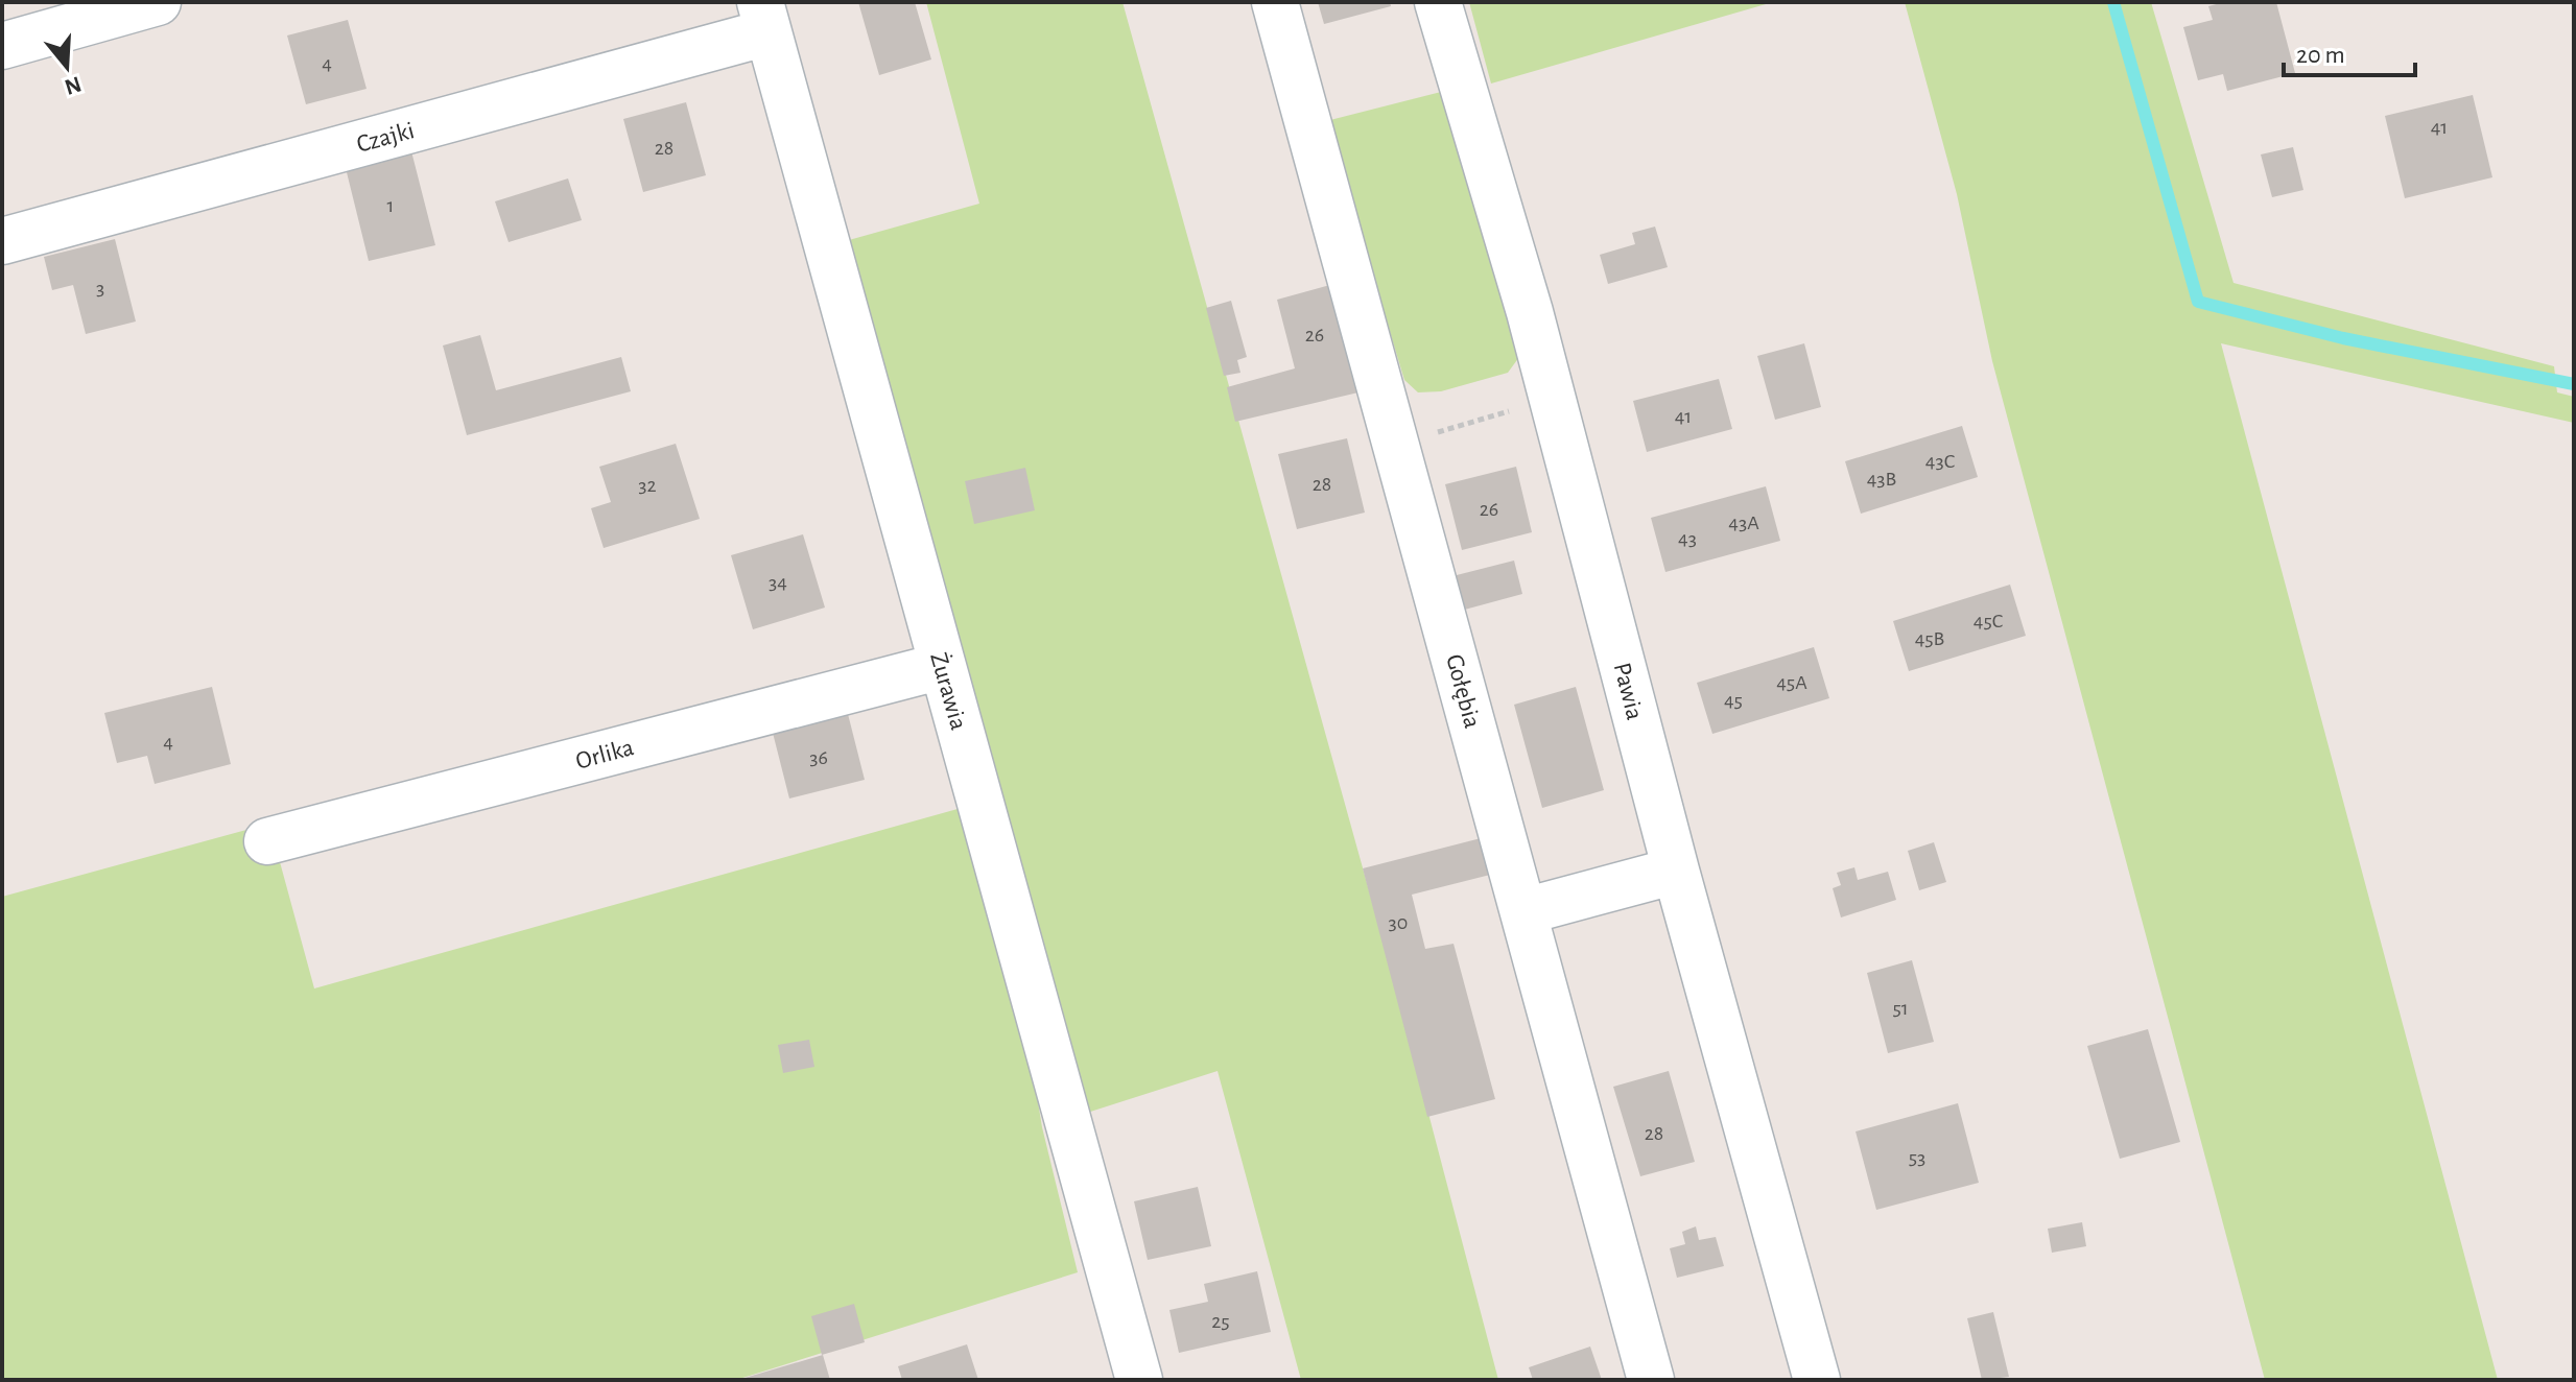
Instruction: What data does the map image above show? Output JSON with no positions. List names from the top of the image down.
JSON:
{
  "streets": {
    "street": [
      "Czajki",
      "Żurawia",
      "Gołębia",
      "Pawia",
      "Orlika"
    ]
  },
  "crossings": [
    ["Czajki", "Żurawia"],
    ["Żurawia", "Orlika"]
  ],
  "house_numbers": [
    "4",
    "41",
    "28",
    "1",
    "3",
    "26",
    "41",
    "43C",
    "43B",
    "28",
    "32",
    "26",
    "43A",
    "43",
    "34",
    "45C",
    "45B",
    "45A",
    "45",
    "4",
    "36",
    "30",
    "51",
    "28",
    "53",
    "25"
  ],
  "scale_bar": "20 m",
  "north": "bottom"
}
